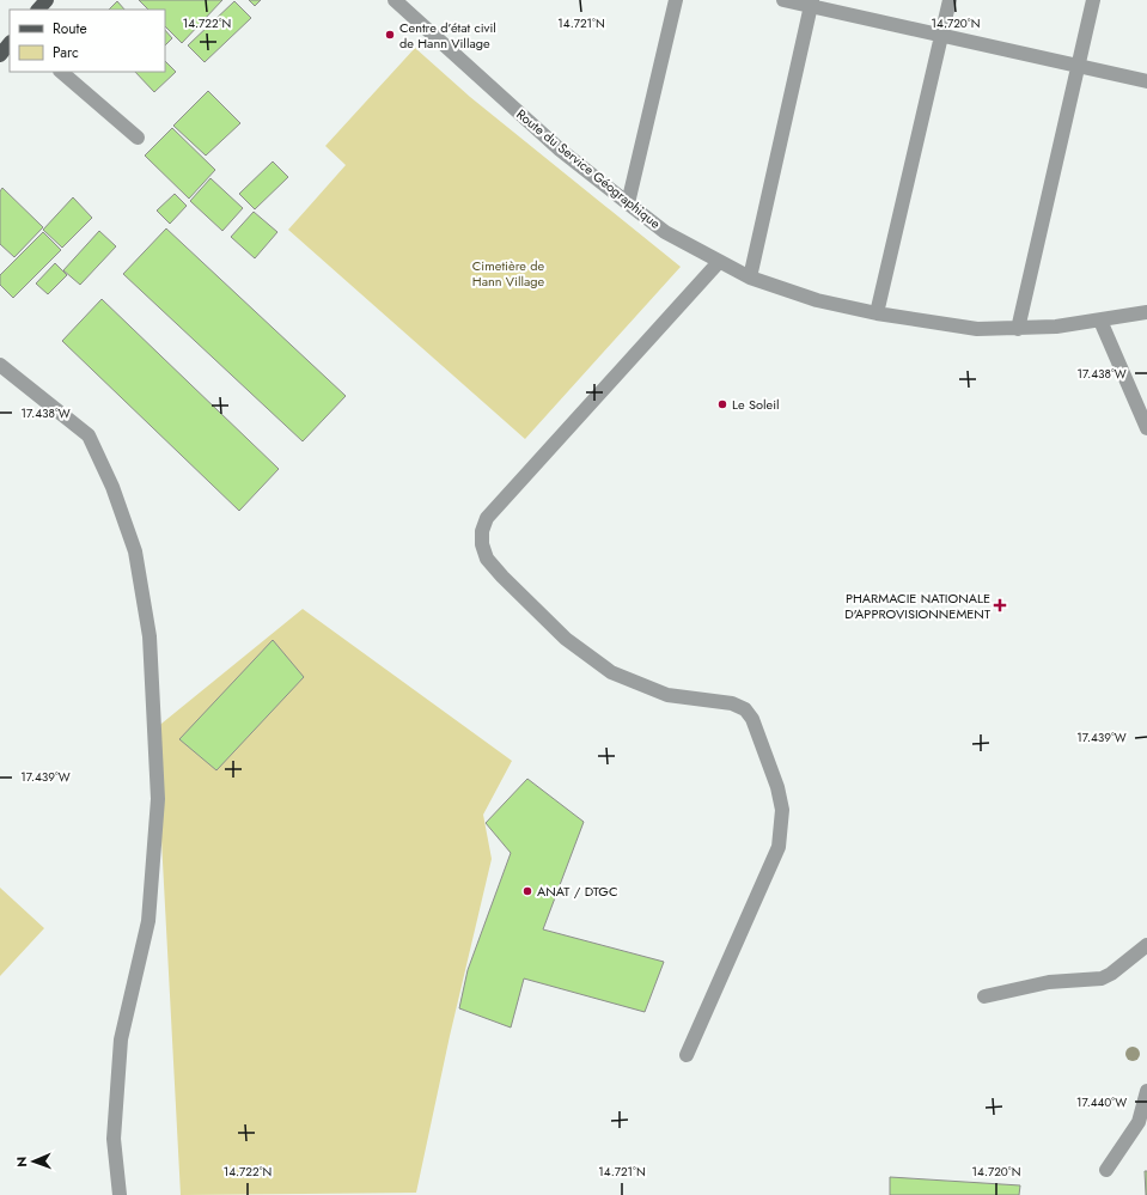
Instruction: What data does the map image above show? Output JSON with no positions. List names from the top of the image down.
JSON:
{
  "streets": {
    "street": ["Route du Service Géographique"]
  },
  "parks": ["Cimetière de Hann Village"],
  "places": {
    "other": ["Centre d’état civil de Hann Village", "Le Soleil", "ANAT / DTGC"],
    "health": ["PHARMACIE NATIONALE D'APPROVISIONNEMENT"]
  },
  "legend": ["Route", "Parc"],
  "north": "left",
  "coordinates": [
    "14.722°N",
    "14.721°N",
    "14.720°N",
    "17.438°W",
    "17.439°W",
    "17.440°W"
  ]
}
